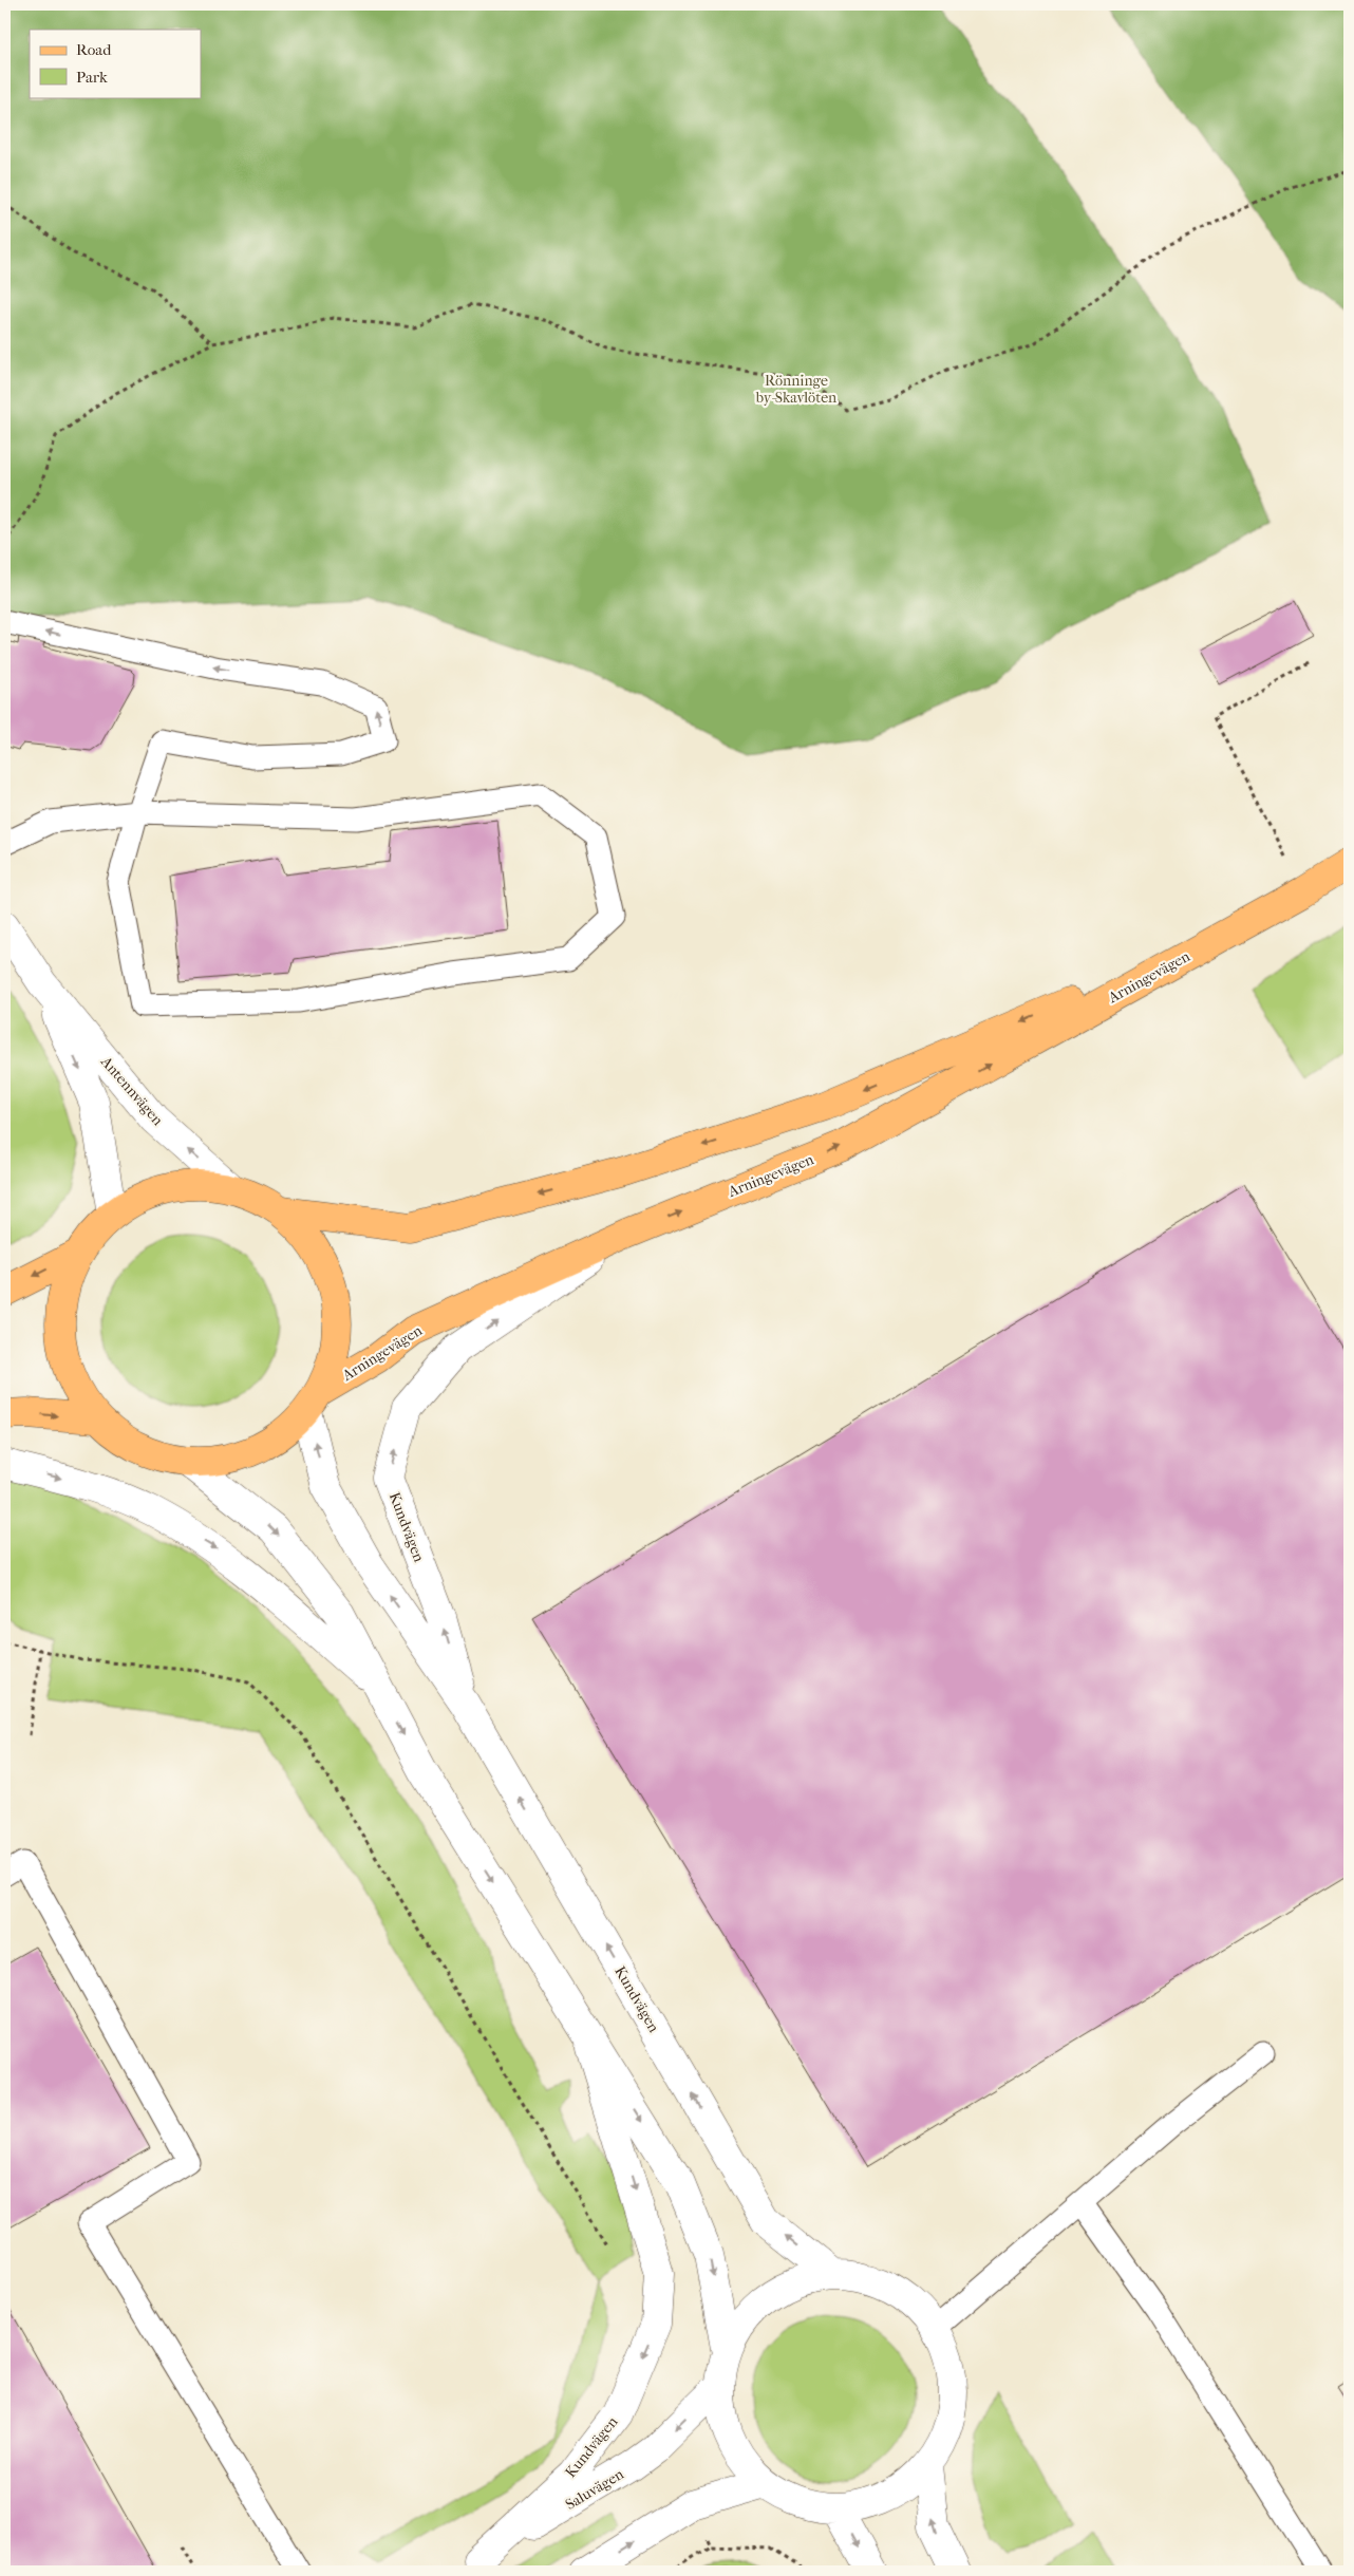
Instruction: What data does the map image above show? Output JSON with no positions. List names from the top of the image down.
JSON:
{
  "streets": {
    "main road": ["Arningevägen"],
    "street": ["Antennvägen", "Kundvägen", "Saluvägen"]
  },
  "crossings": [
    ["Arningevägen", "Kundvägen"],
    ["Kundvägen", "Saluvägen"]
  ],
  "parks": ["Rönninge by-Skavlöten"],
  "legend": ["Road", "Park"]
}
